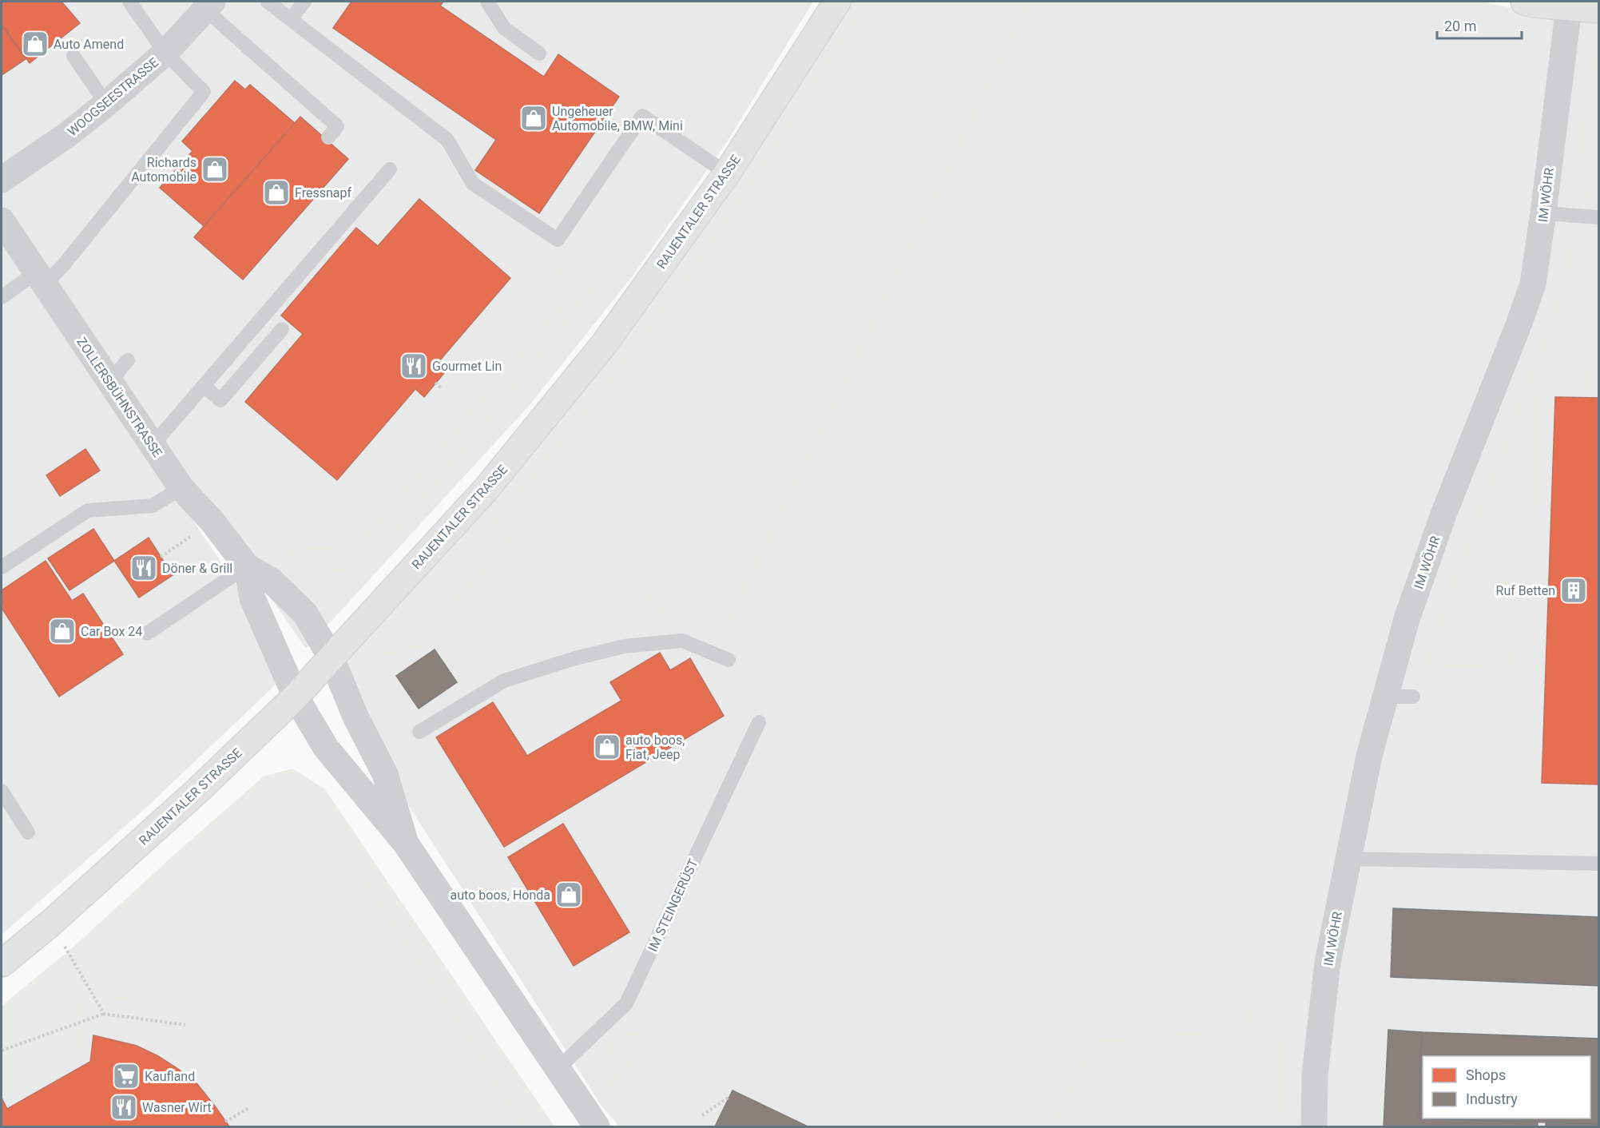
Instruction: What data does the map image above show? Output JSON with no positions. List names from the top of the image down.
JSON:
{
  "streets": {
    "street": [
      "WOOGSEESTRASSE",
      "IM WÖHR",
      "RAUENTALER STRASSE",
      "ZOLLERSBÜHNSTRASSE"
    ],
    "lane": ["IM STEINGERÜST"]
  },
  "crossings": [
    ["RAUENTALER STRASSE", "ZOLLERSBÜHNSTRASSE"]
  ],
  "places": {
    "shop": [
      "Auto Amend",
      "Ungeheuer Automobile, BMW, Mini",
      "Richards Automobile",
      "Fressnapf",
      "Car Box 24",
      "auto boos, Fiat, Jeep",
      "auto boos, Honda"
    ],
    "restaurant": ["Gourmet Lin", "Döner & Grill", "Wasner Wirt"],
    "building": ["Ruf Betten"],
    "supermarket": ["Kaufland"]
  },
  "legend": ["Shops", "Industry"],
  "scale_bar": "20 m"
}
